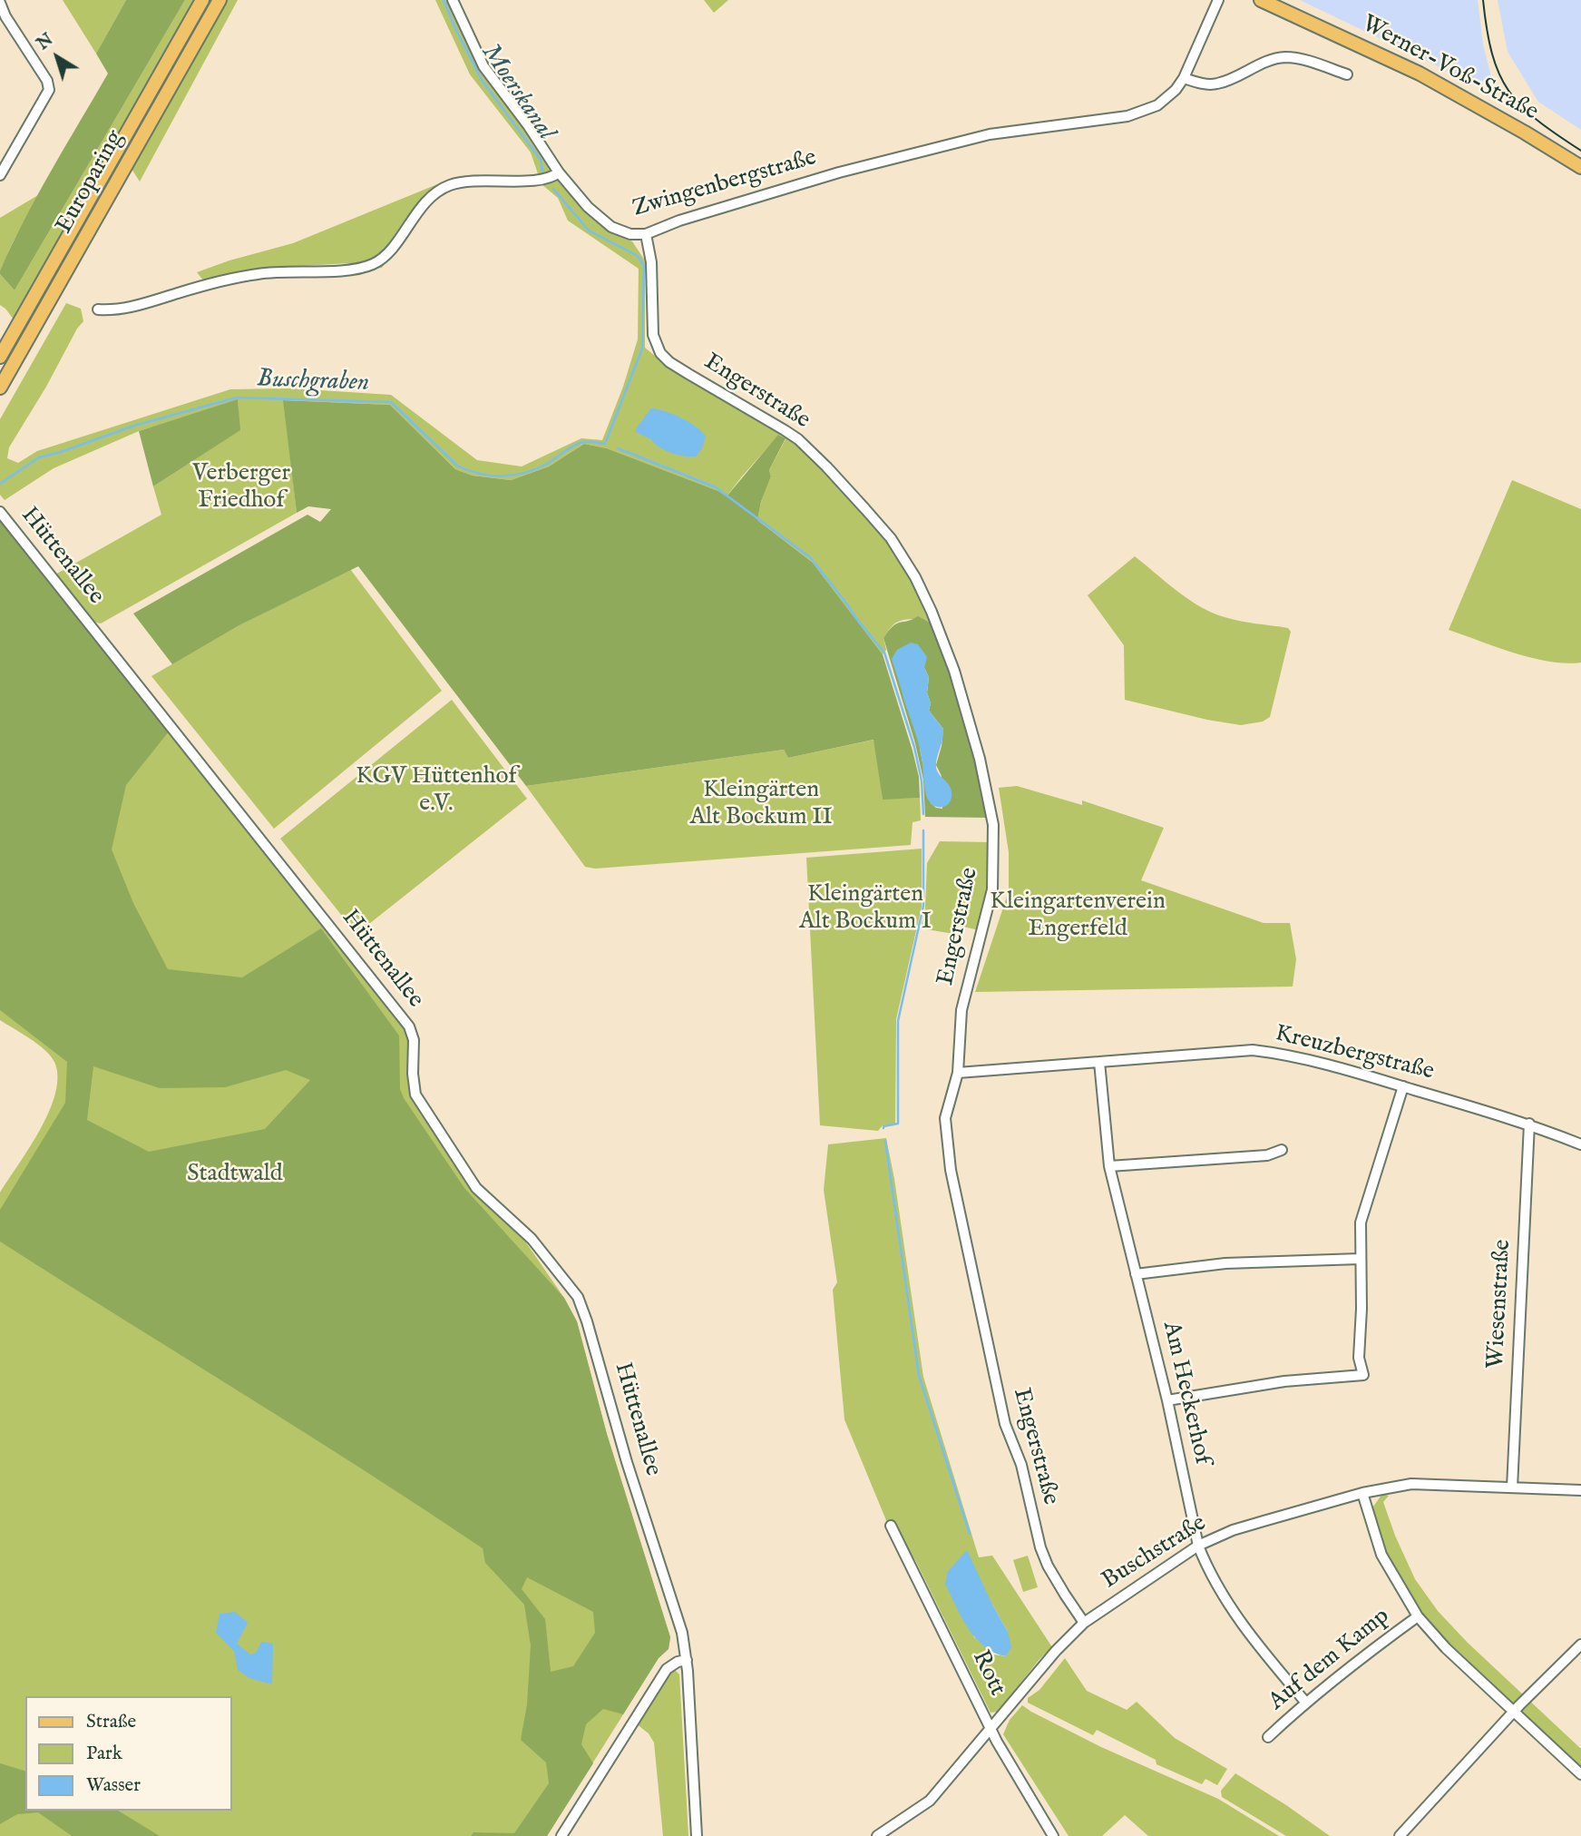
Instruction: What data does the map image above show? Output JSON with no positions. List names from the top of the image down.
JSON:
{
  "streets": {
    "main road": ["Werner-Voß-Straße", "Europaring"],
    "street": [
      "Zwingenbergstraße",
      "Engerstraße",
      "Hüttenallee",
      "Kreuzbergstraße",
      "Wiesenstraße",
      "Am Heckerhof",
      "Buschstraße",
      "Auf dem Kamp",
      "Rott"
    ]
  },
  "crossings": [
    ["Zwingenbergstraße", "Engerstraße"],
    ["Engerstraße", "Kreuzbergstraße"],
    ["Engerstraße", "Buschstraße"],
    ["Kreuzbergstraße", "Wiesenstraße"],
    ["Kreuzbergstraße", "Am Heckerhof"],
    ["Wiesenstraße", "Buschstraße"],
    ["Am Heckerhof", "Buschstraße"],
    ["Am Heckerhof", "Auf dem Kamp"],
    ["Buschstraße", "Rott"]
  ],
  "water": ["Moerskanal", "Buschgraben"],
  "parks": [
    "Verberger Friedhof",
    "KGV Hüttenhof e.V.",
    "Kleingärten Alt Bockum II",
    "Kleingärten Alt Bockum I",
    "Kleingartenverein Engerfeld",
    "Stadtwald"
  ],
  "legend": ["Straße", "Park", "Wasser"],
  "north": "top left"
}
